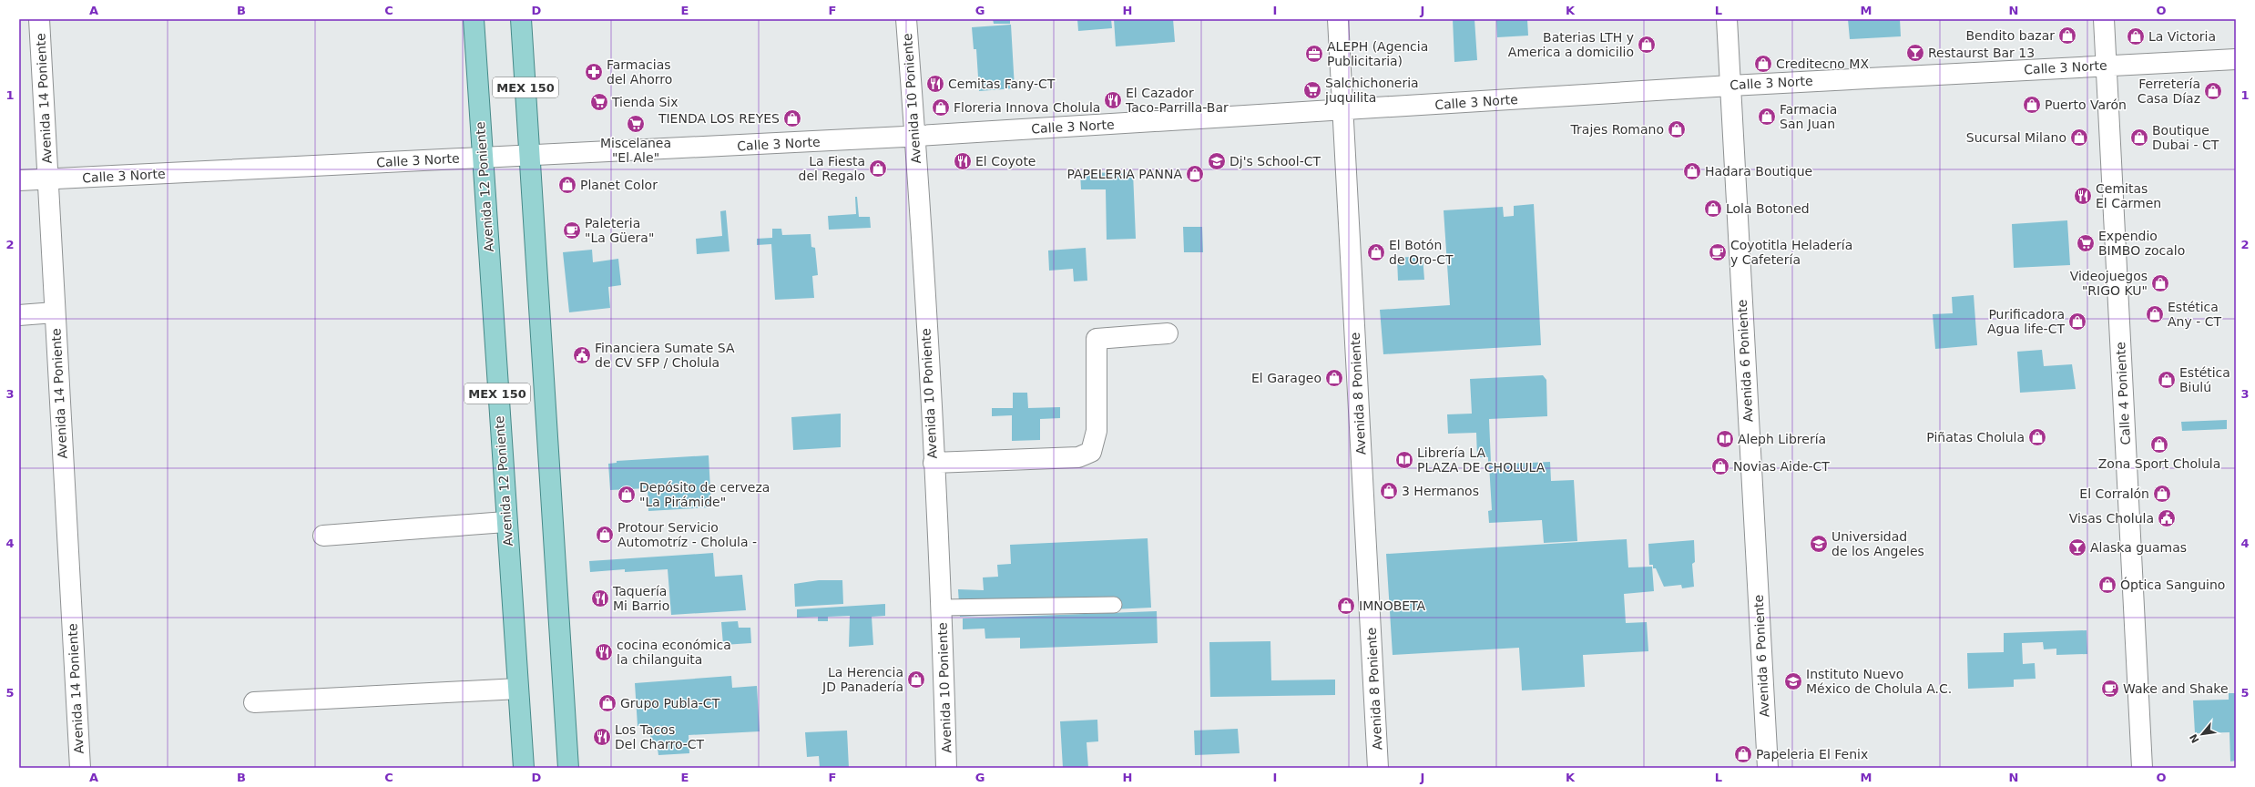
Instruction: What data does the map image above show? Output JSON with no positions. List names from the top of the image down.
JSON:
{
  "streets": {
    "main road": ["MEX 150", "Avenida 12 Poniente"],
    "street": [
      "Calle 3 Norte",
      "Avenida 14 Poniente",
      "Avenida 10 Poniente",
      "Avenida 6 Poniente",
      "Avenida 8 Poniente",
      "Calle 4 Poniente"
    ]
  },
  "crossings": [
    ["Calle 3 Norte", "MEX 150"],
    ["Calle 3 Norte", "Avenida 14 Poniente"],
    ["Calle 3 Norte", "Avenida 10 Poniente"],
    ["Calle 3 Norte", "Avenida 12 Poniente"],
    ["Calle 3 Norte", "Avenida 6 Poniente"],
    ["Calle 3 Norte", "Avenida 8 Poniente"],
    ["Calle 3 Norte", "Calle 4 Poniente"]
  ],
  "places": {
    "shop": [
      "Bendito bazar",
      "La Victoria",
      "Baterias LTH y America a domicilio",
      "Creditecno MX",
      "Ferretería Casa Díaz",
      "Puerto Varón",
      "Floreria Innova Cholula",
      "Farmacia San Juan",
      "TIENDA LOS REYES",
      "Trajes Romano",
      "Sucursal Milano",
      "Boutique Dubai - CT",
      "La Fiesta del Regalo",
      "Hadara Boutique",
      "PAPELERIA PANNA",
      "Planet Color",
      "Lola Botoned",
      "El Botón de Oro-CT",
      "Videojuegos \"RIGO KU\"",
      "Estética Any - CT",
      "Purificadora Agua life-CT",
      "El Garageo",
      "Estética Biulú",
      "Piñatas Cholula",
      "Zona Sport Cholula",
      "Novias Aide-CT",
      "3 Hermanos",
      "El Corralón",
      "Depósito de cerveza \"La Pirámide\"",
      "Protour Servicio Automotríz - Cholula -",
      "Óptica Sanguino",
      "IMNOBETA",
      "La Herencia JD Panadería",
      "Grupo Publa-CT",
      "Papeleria El Fenix"
    ],
    "bar": ["Restaurst Bar 13", "Alaska guamas"],
    "office": ["ALEPH (Agencia Publicitaria)"],
    "pharmacy": ["Farmacias del Ahorro"],
    "restaurant": [
      "Cemitas Fany-CT",
      "El Cazador Taco-Parrilla-Bar",
      "El Coyote",
      "Cemitas El Carmen",
      "Taquería Mi Barrio",
      "cocina económica la chilanguita",
      "Los Tacos Del Charro-CT"
    ],
    "supermarket": [
      "Salchichoneria juquilita",
      "Tienda Six",
      "Miscelanea \"El Ale\"",
      "Expendio BIMBO zocalo"
    ],
    "school or university": ["Dj's School-CT", "Universidad de los Angeles", "Instituto Nuevo México de Cholula A.C."],
    "cafe": ["Paleteria \"La Güera\"", "Coyotitla Heladería y Cafetería", "Wake and Shake"],
    "public building": ["Financiera Sumate SA de CV SFP / Cholula", "Visas Cholula"],
    "library": ["Aleph Librería", "Librería LA PLAZA DE CHOLULA"]
  },
  "north": "bottom left",
  "grid": {
    "columns": [
      "A",
      "B",
      "C",
      "D",
      "E",
      "F",
      "G",
      "H",
      "I",
      "J",
      "K",
      "L",
      "M",
      "N",
      "O"
    ],
    "rows": [
      "1",
      "2",
      "3",
      "4",
      "5"
    ]
  }
}
